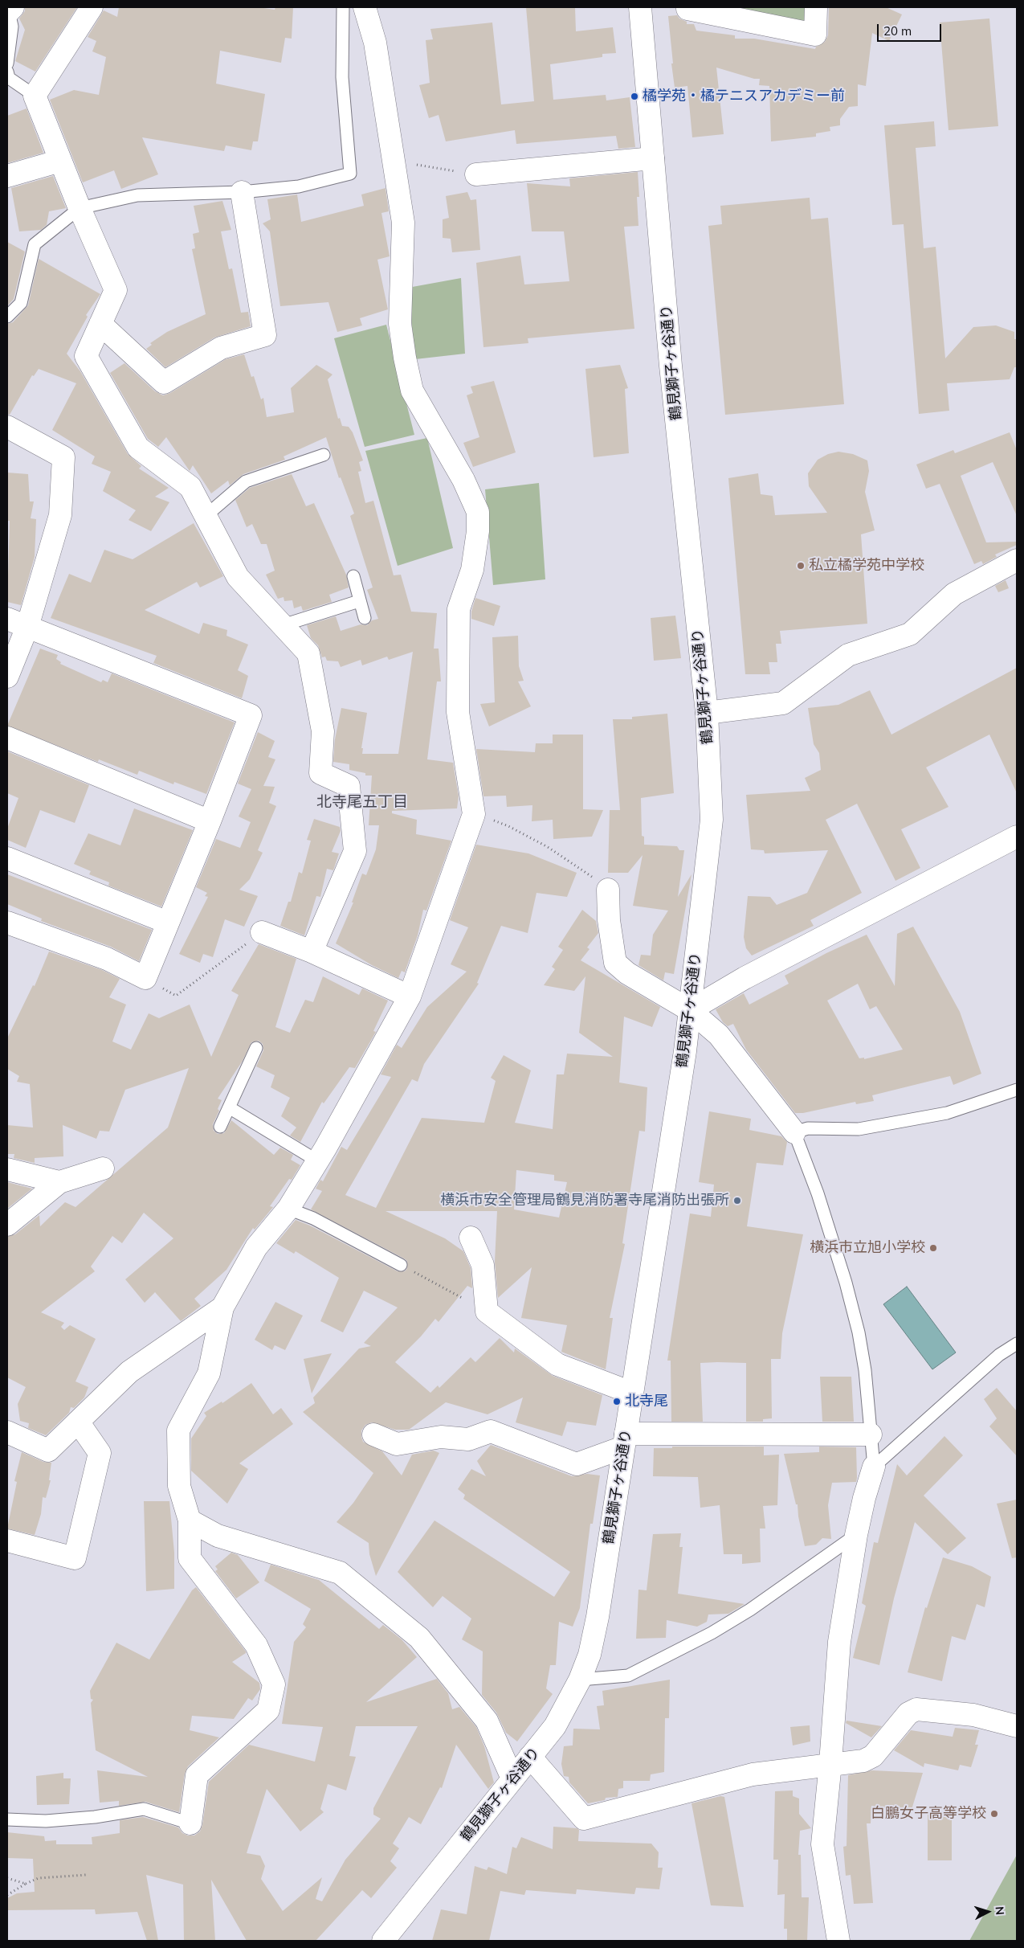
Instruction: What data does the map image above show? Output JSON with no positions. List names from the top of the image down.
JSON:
{
  "streets": {
    "street": ["鶴見獅子ヶ谷通り"]
  },
  "districts": ["北寺尾五丁目"],
  "places": [
    "橘学苑・橘テニスアカデミー前",
    "私立橘学苑中学校",
    "横浜市安全管理局鶴見消防署寺尾消防出張所",
    "横浜市立旭小学校",
    "北寺尾",
    "白鵬女子高等学校"
  ],
  "scale_bar": "20 m",
  "north": "right"
}
